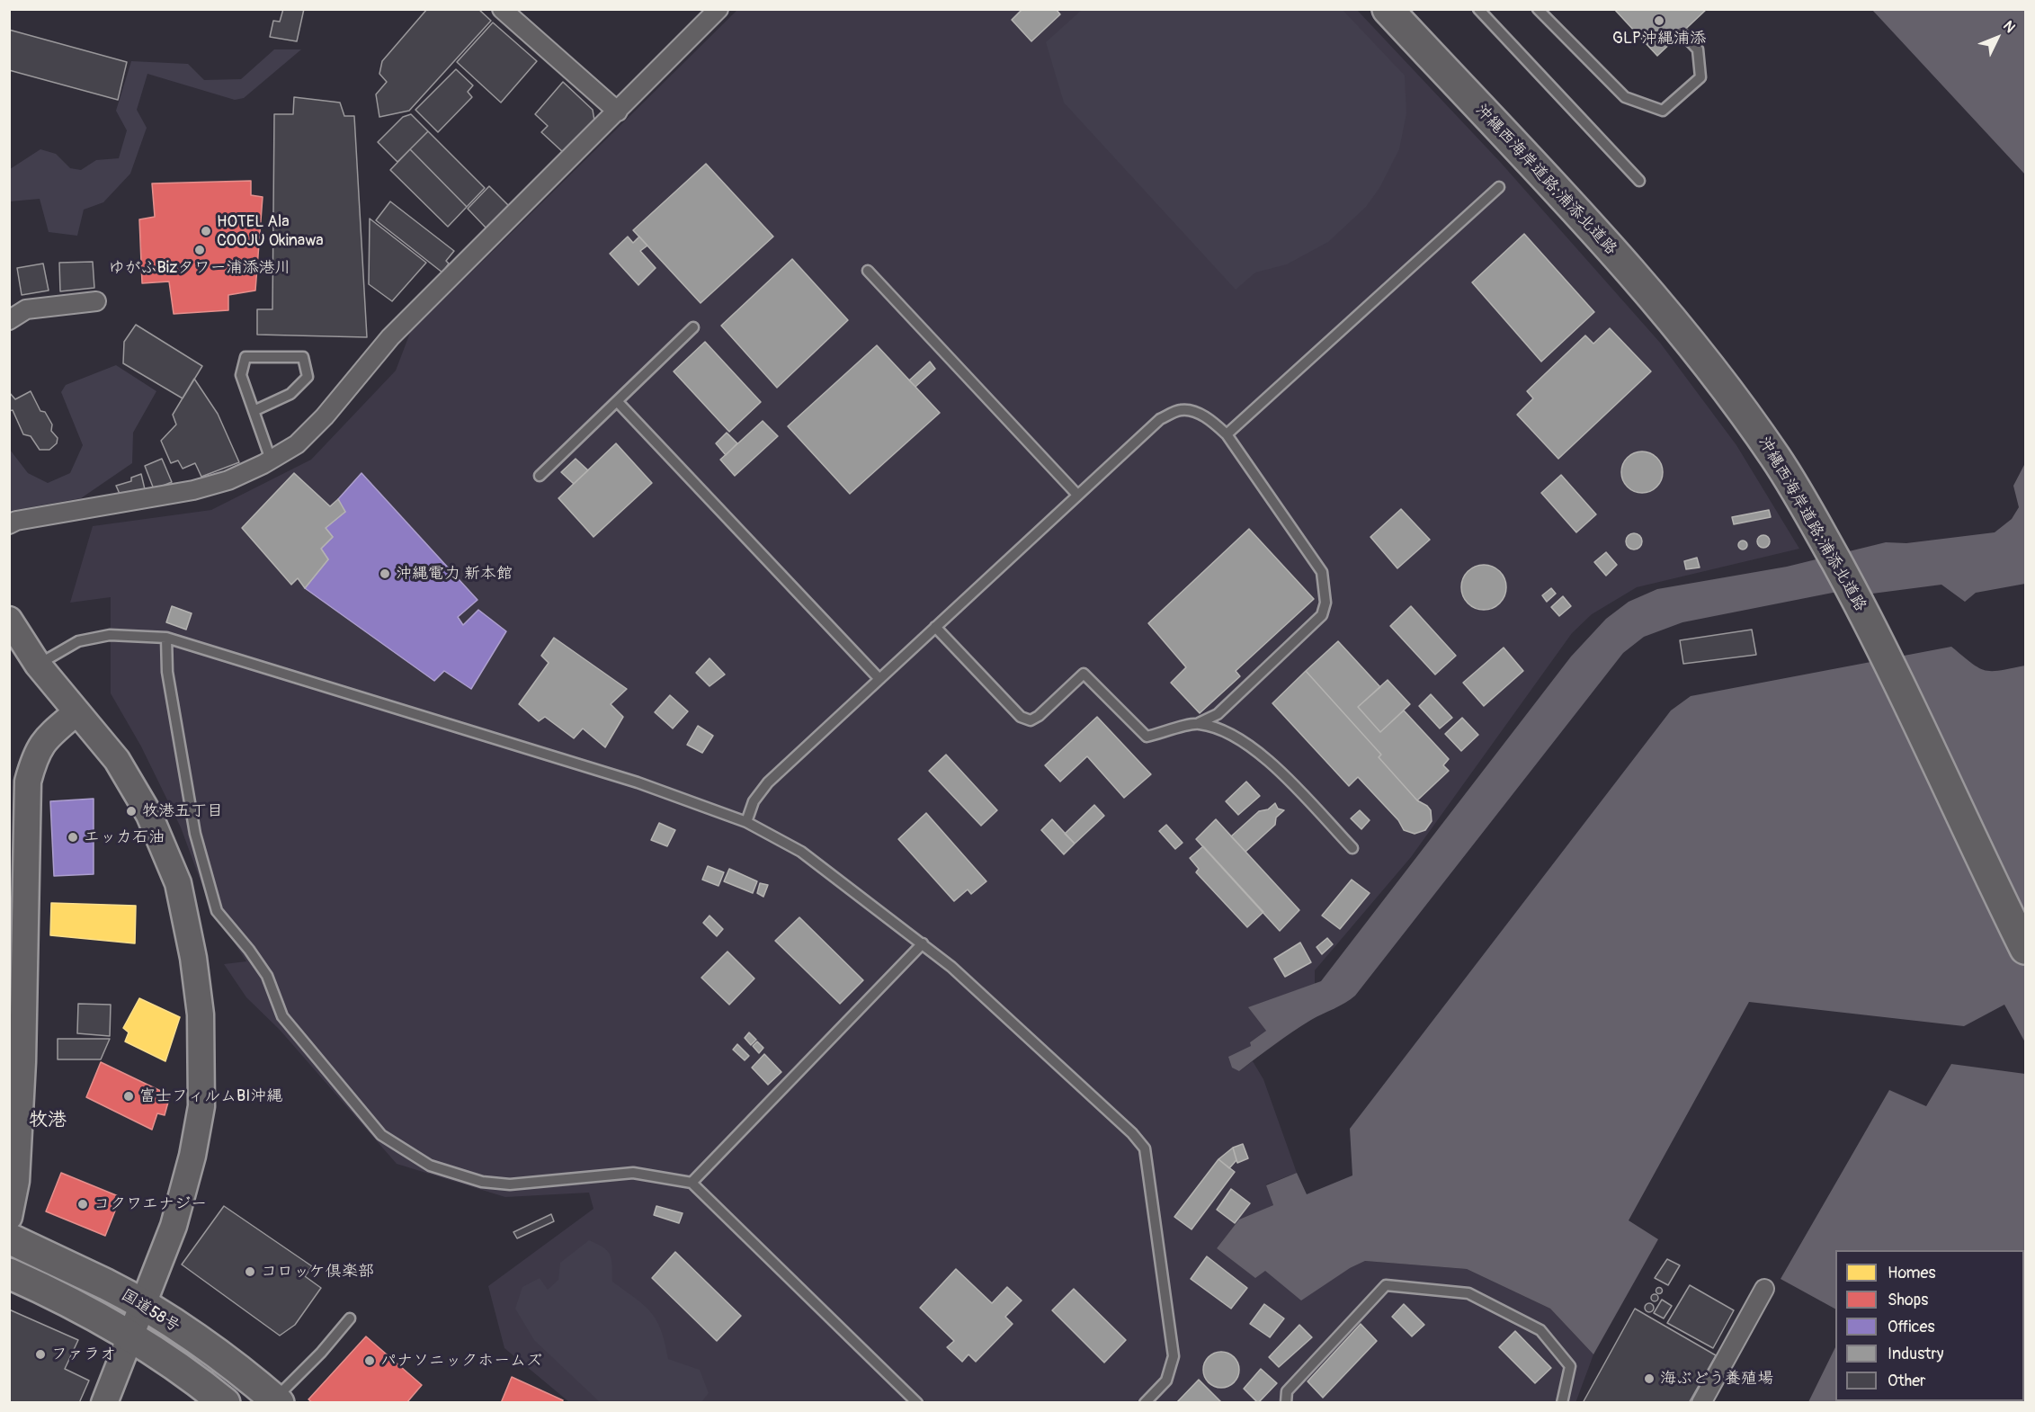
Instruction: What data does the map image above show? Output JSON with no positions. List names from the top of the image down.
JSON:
{
  "streets": {
    "highway": ["沖縄西海岸道路;浦添北道路", "国道58号"]
  },
  "districts": ["牧港"],
  "places": [
    "GLP沖縄浦添",
    "HOTEL Ala COOJU Okinawa",
    "ゆがふBizタワー浦添港川",
    "沖縄電力 新本館",
    "牧港五丁目",
    "エッカ石油",
    "富士フィルムBI沖縄",
    "コクワエナジー",
    "コロッケ倶楽部",
    "ファラオ",
    "パナソニックホームズ",
    "海ぶどう養殖場"
  ],
  "legend": [
    "Homes",
    "Shops",
    "Offices",
    "Industry",
    "Other"
  ],
  "north": "top right"
}
